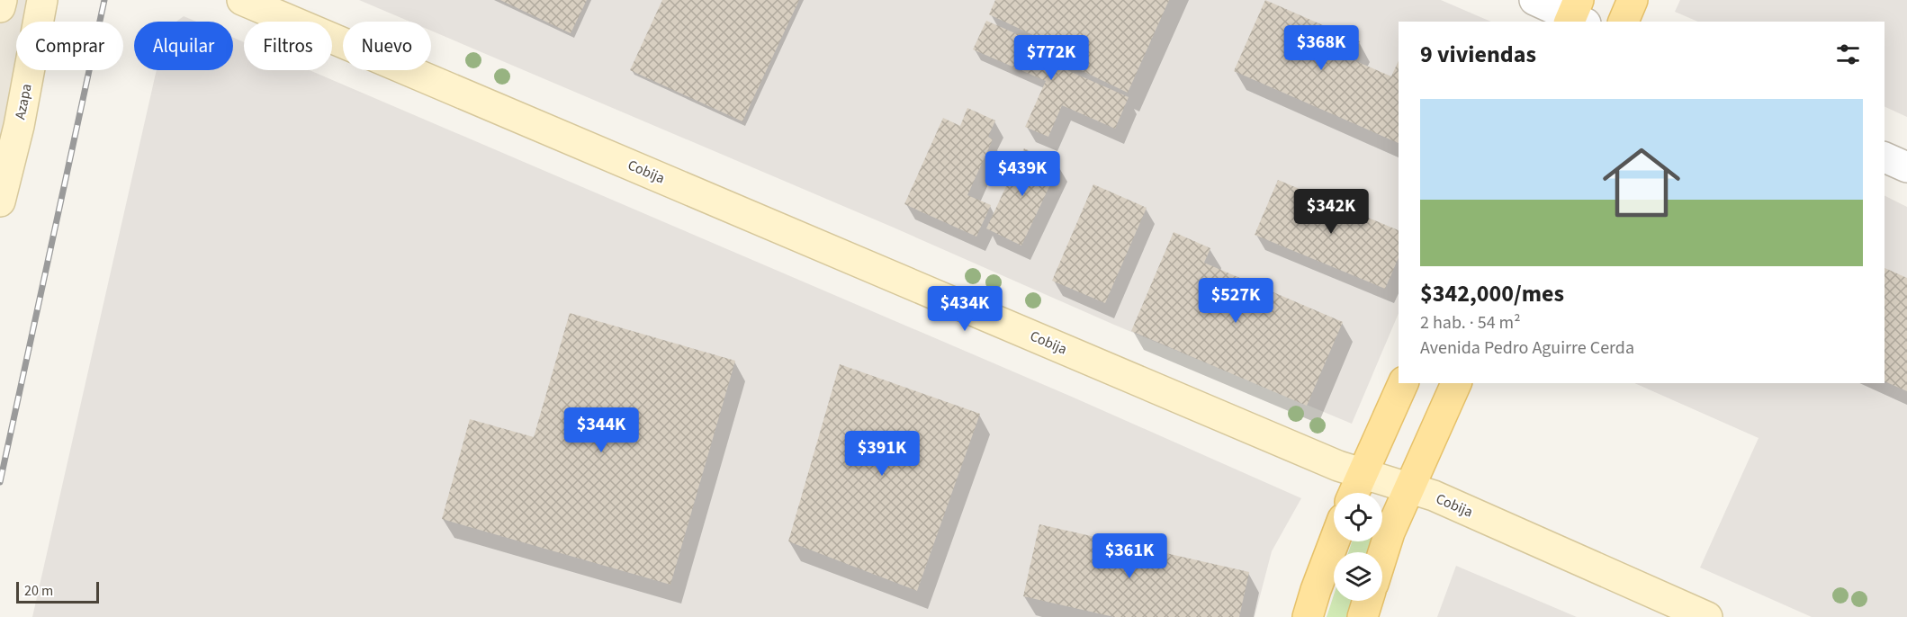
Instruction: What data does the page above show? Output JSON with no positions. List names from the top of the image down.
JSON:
{
  "streets": {
    "street": ["Azapa", "Cobija"]
  },
  "scale_bar": "20 m",
  "page": {
    "chip": [
      "Comprar",
      "Alquilar",
      "Filtros",
      "Nuevo"
    ],
    "heading": "9 viviendas",
    "price": [
      "$368K",
      "$772K",
      "$439K",
      "$342K",
      "$527K",
      "$434K",
      "$344K",
      "$391K",
      "$361K"
    ],
    "list": [
      {
        "name": "$342,000/mes",
        "note": "2 hab. · 54 m² · Avenida Pedro Aguirre Cerda"
      }
    ],
    "scale": "20 m"
  }
}
